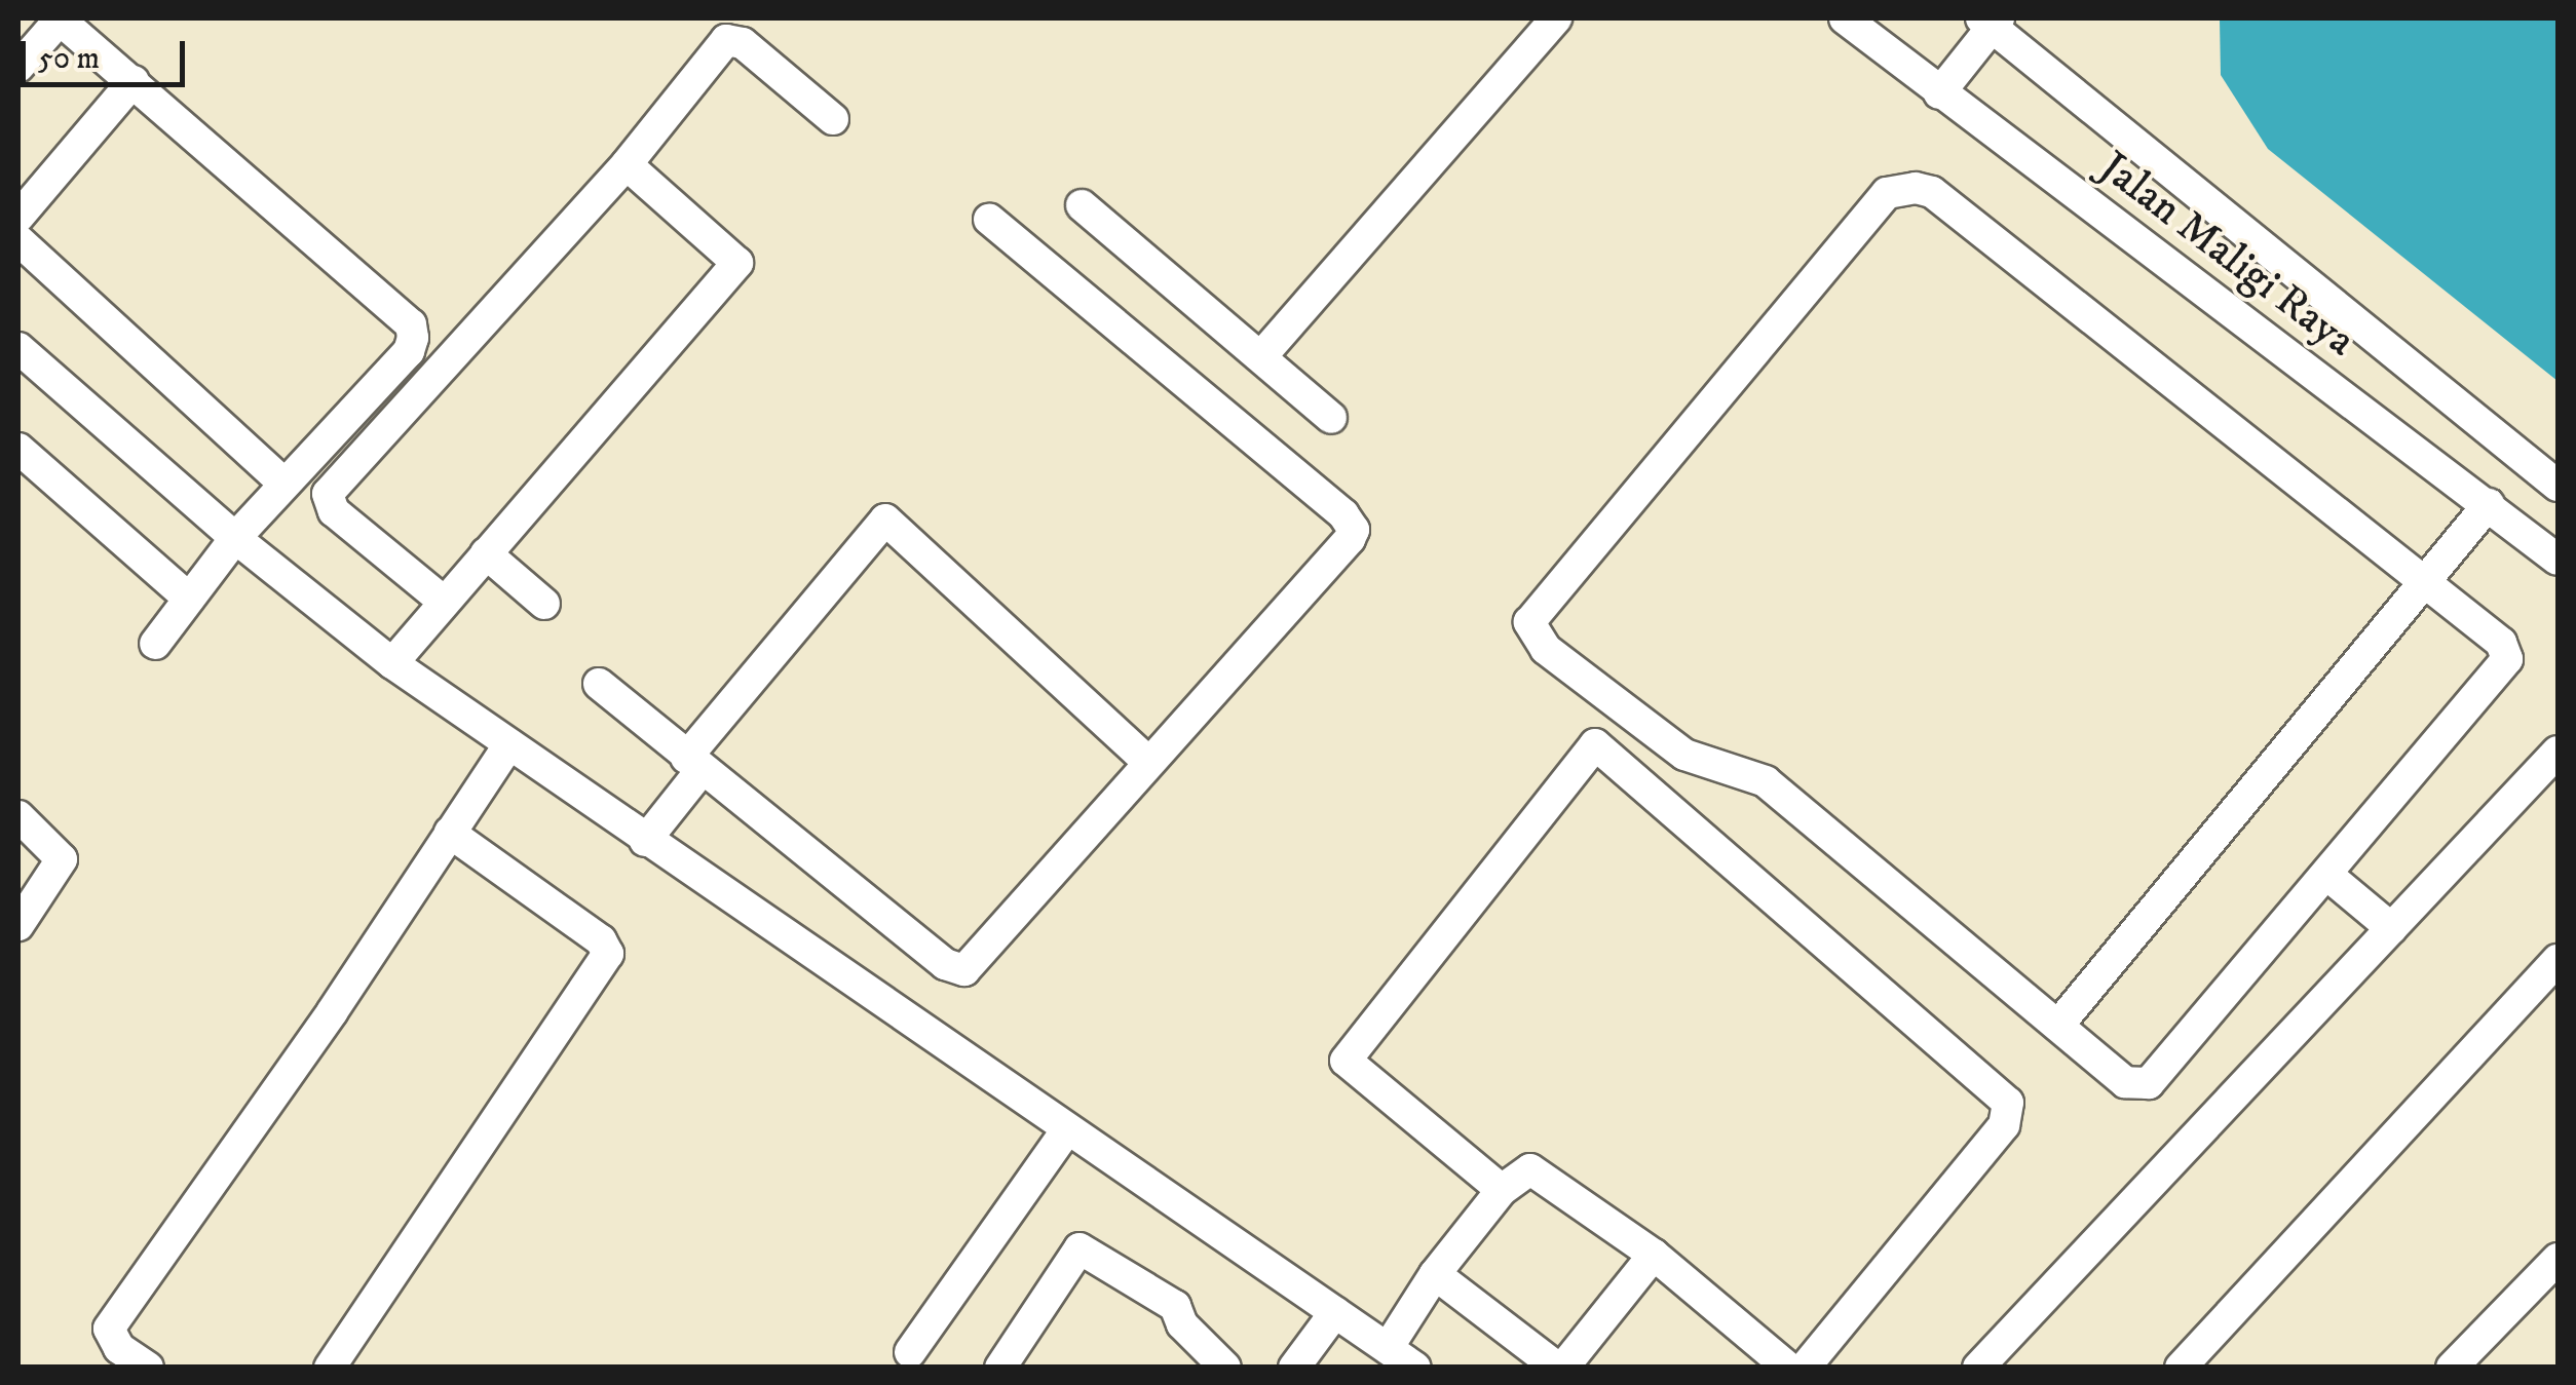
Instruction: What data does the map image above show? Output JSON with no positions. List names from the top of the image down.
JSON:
{
  "streets": {
    "street": ["Jalan Maligi Raya"]
  },
  "scale_bar": "50 m"
}
